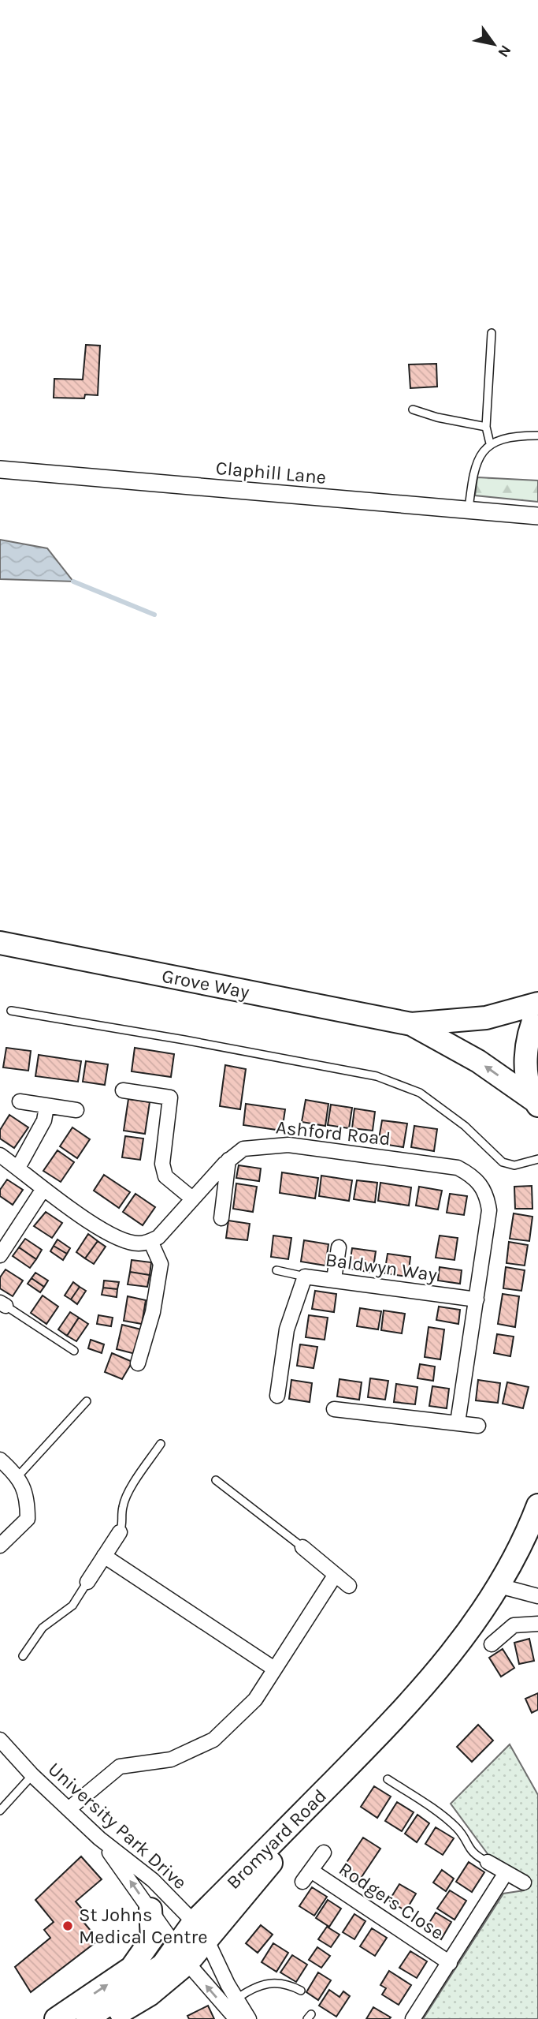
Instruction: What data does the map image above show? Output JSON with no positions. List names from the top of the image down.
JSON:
{
  "streets": {
    "main road": ["Grove Way", "Bromyard Road"],
    "street": [
      "Claphill Lane",
      "Ashford Road",
      "Baldwyn Way",
      "University Park Drive",
      "Rodgers Close"
    ]
  },
  "crossings": [
    ["Ashford Road", "Baldwyn Way"],
    ["University Park Drive", "Bromyard Road"]
  ],
  "places": ["St Johns Medical Centre"],
  "north": "bottom right"
}
